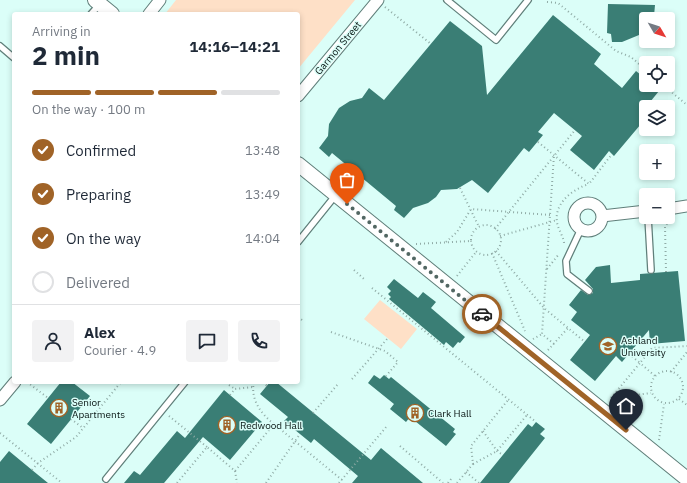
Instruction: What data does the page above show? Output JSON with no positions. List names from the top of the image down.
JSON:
{
  "streets": {
    "street": ["Garmon Street"]
  },
  "places": {
    "school or university": ["Ashland University"],
    "building": ["Senior Apartments", "Clark Hall", "Redwood Hall"]
  },
  "north": "bottom right",
  "page": {
    "map_buttons": ["+", "−"],
    "heading": ["2 min", "Arriving in", "14:16–14:21"],
    "panel": ["Alex", "Courier · 4.9"],
    "bar": "On the way · 100 m",
    "list": [
      ["Confirmed", "13:48"],
      ["Preparing", "13:49"],
      ["On the way", "14:04"],
      "Delivered"
    ]
  }
}
